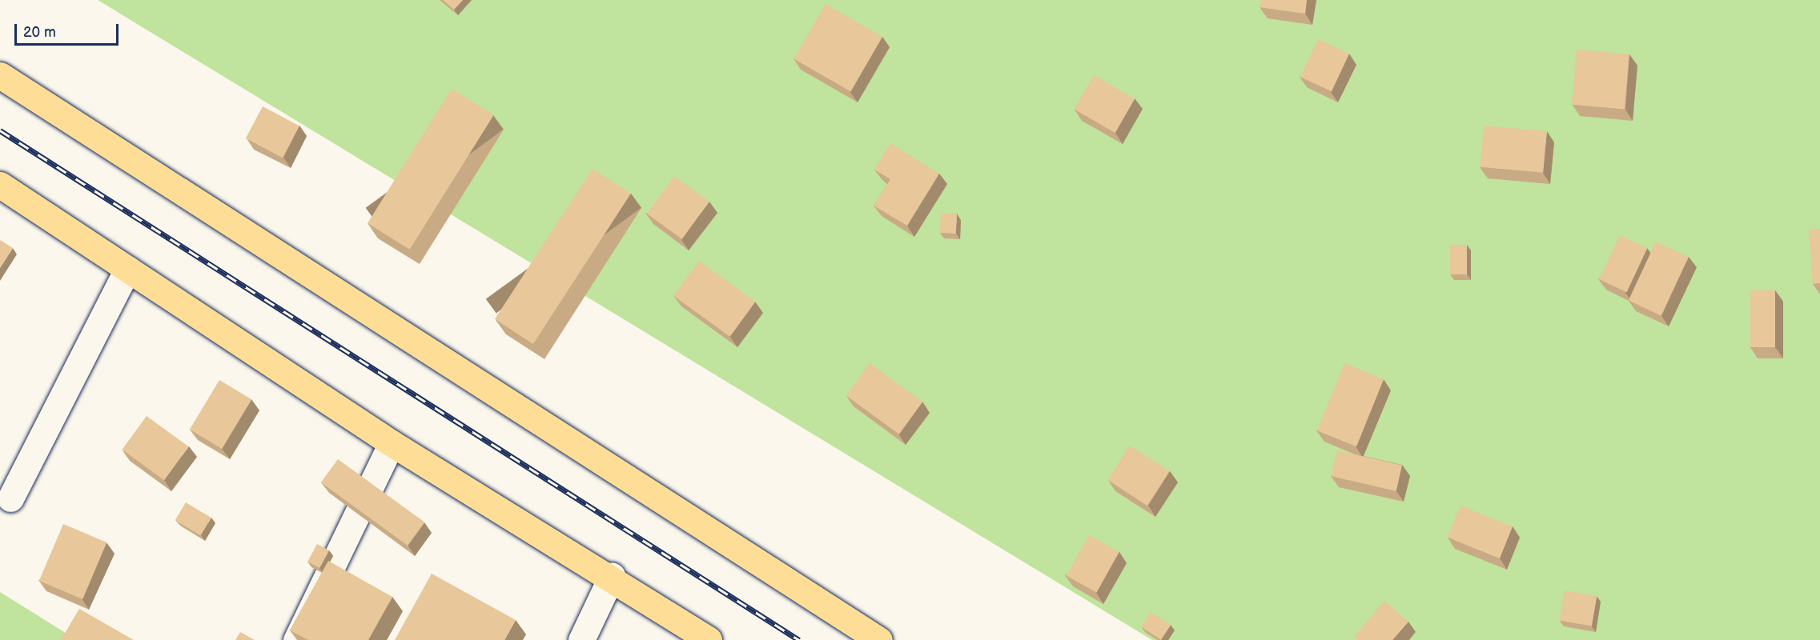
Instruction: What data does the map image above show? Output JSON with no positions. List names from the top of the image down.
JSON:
{
  "scale_bar": "20 m"
}
